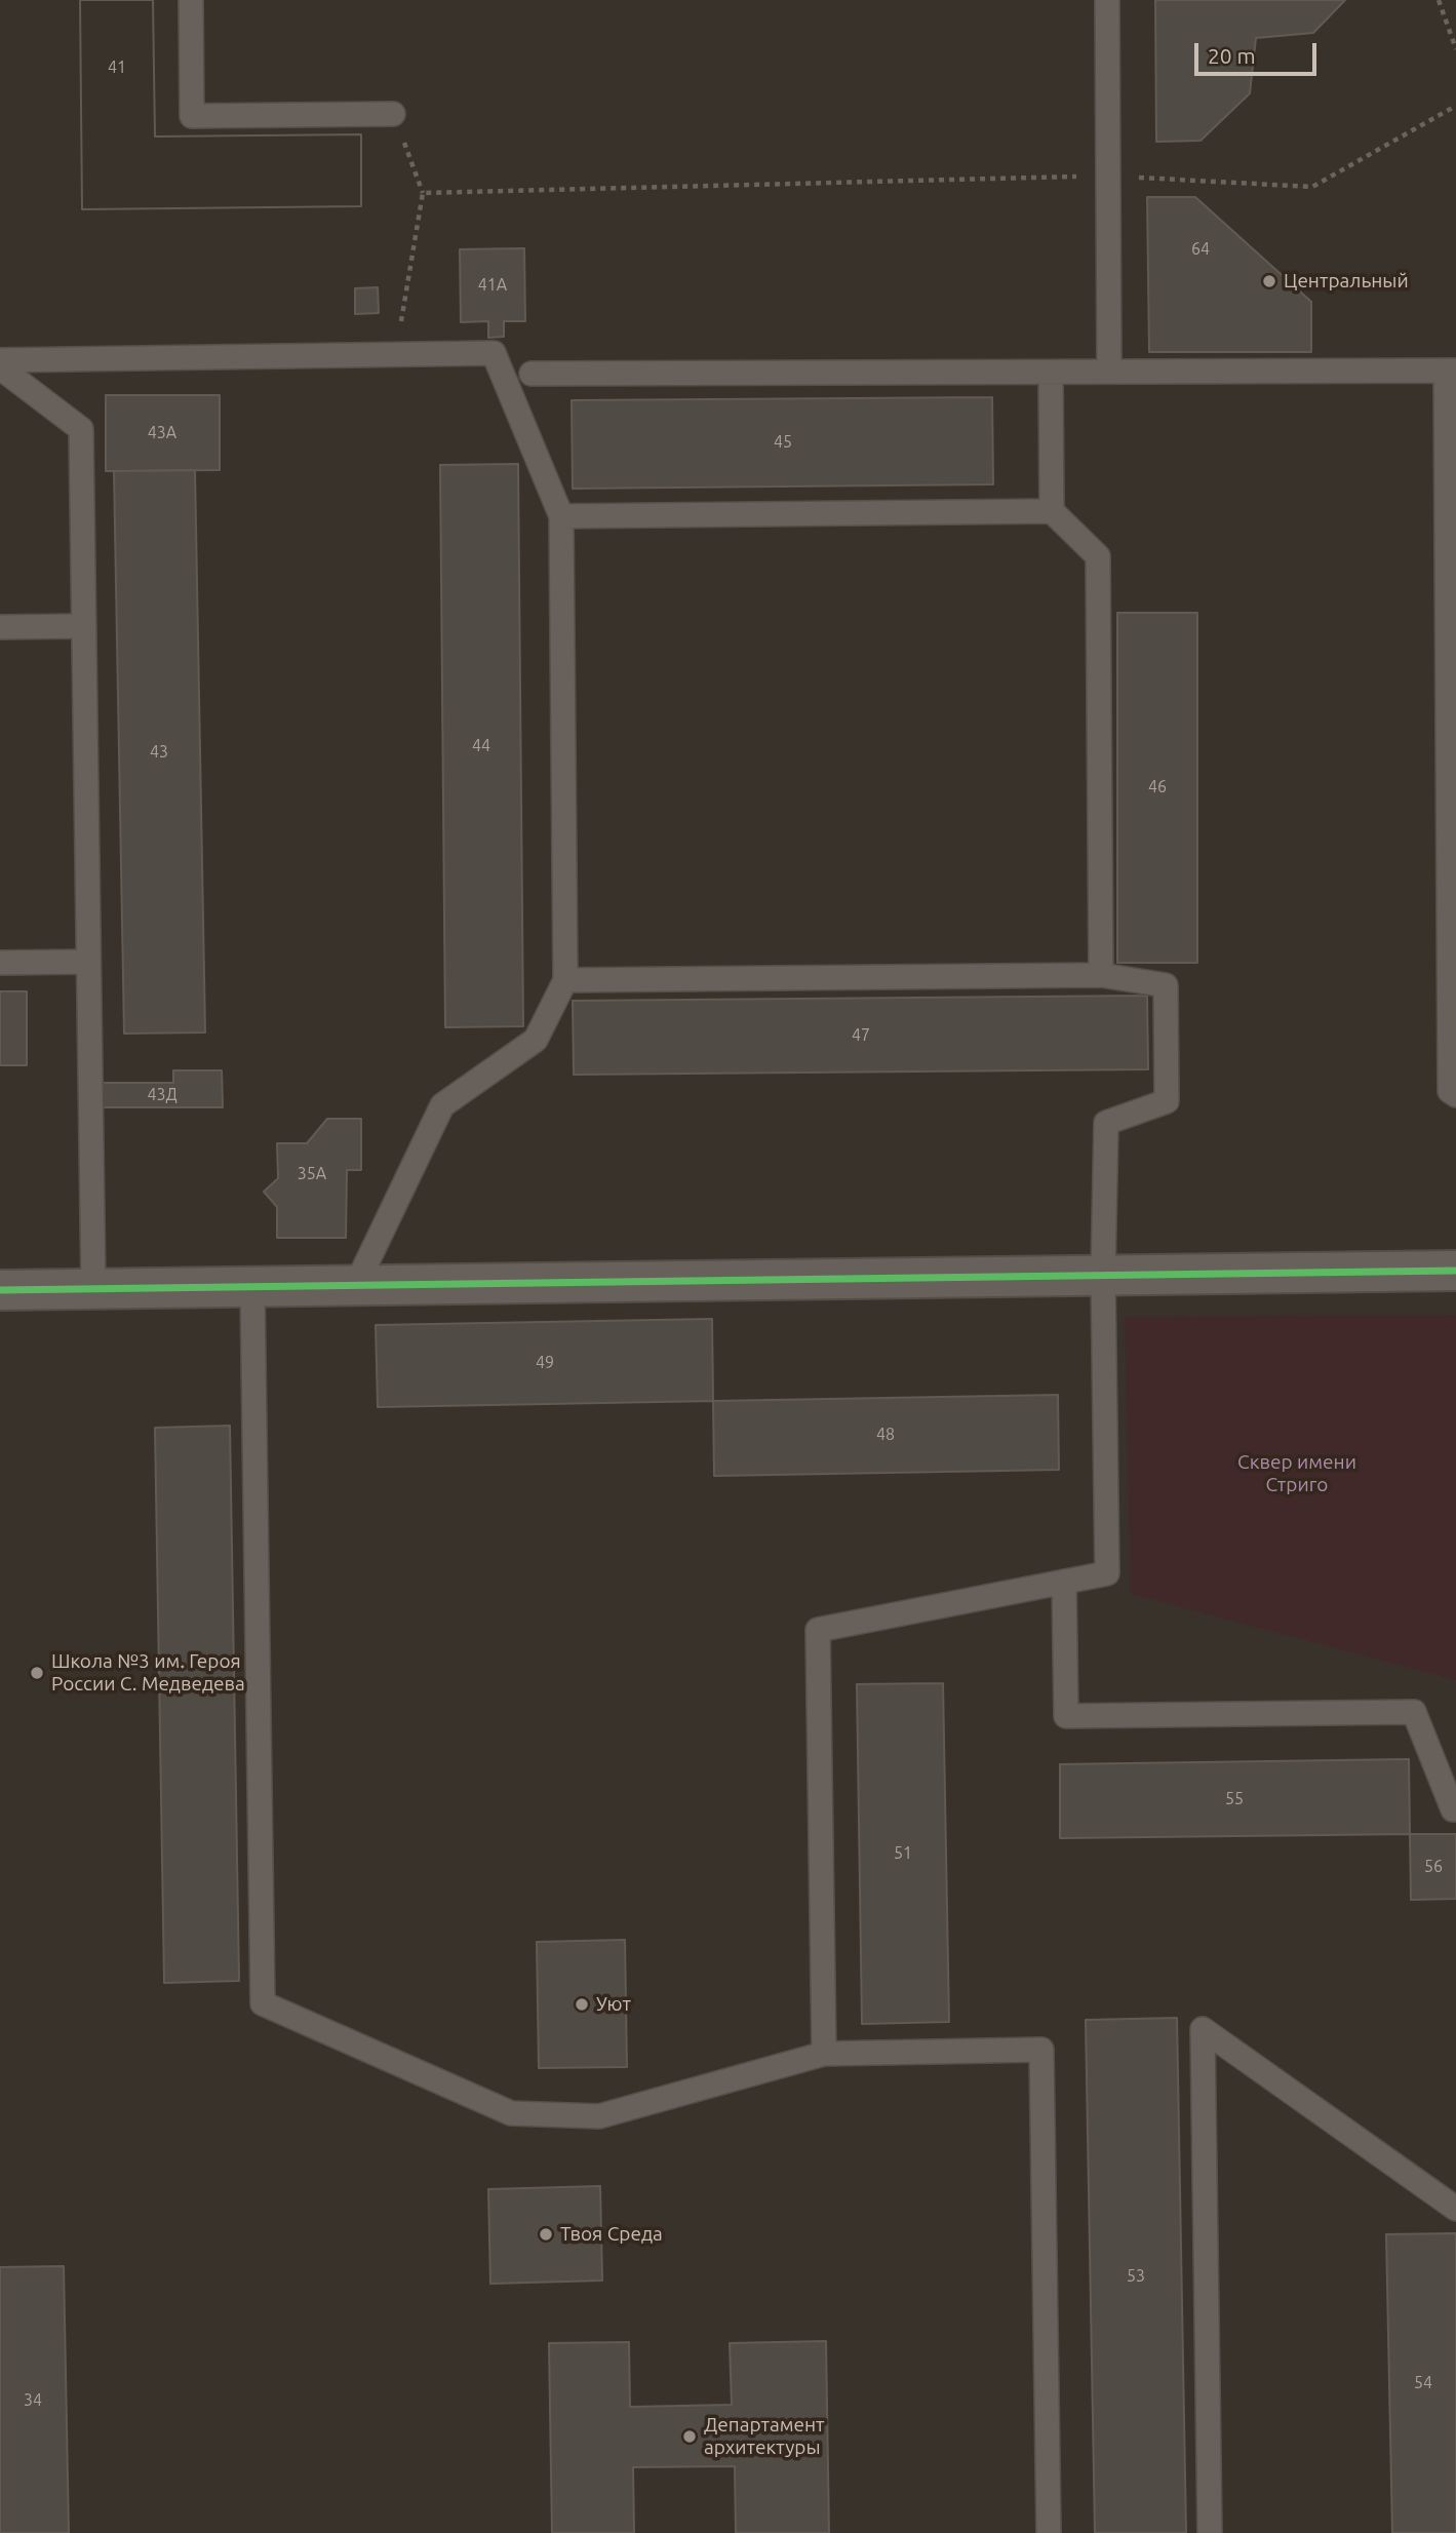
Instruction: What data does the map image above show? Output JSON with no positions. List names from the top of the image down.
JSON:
{
  "parks": ["Сквер имени Стриго"],
  "places": [
    "Центральный",
    "Школа №3 им. Героя России С. Медведева",
    "Уют",
    "Твоя Среда",
    "Департамент архитектуры"
  ],
  "house_numbers": [
    "41",
    "64",
    "41А",
    "43А",
    "45",
    "44",
    "43",
    "46",
    "47",
    "43Д",
    "35А",
    "49",
    "48",
    "55",
    "51",
    "56",
    "53",
    "54",
    "34"
  ],
  "scale_bar": "20 m"
}
